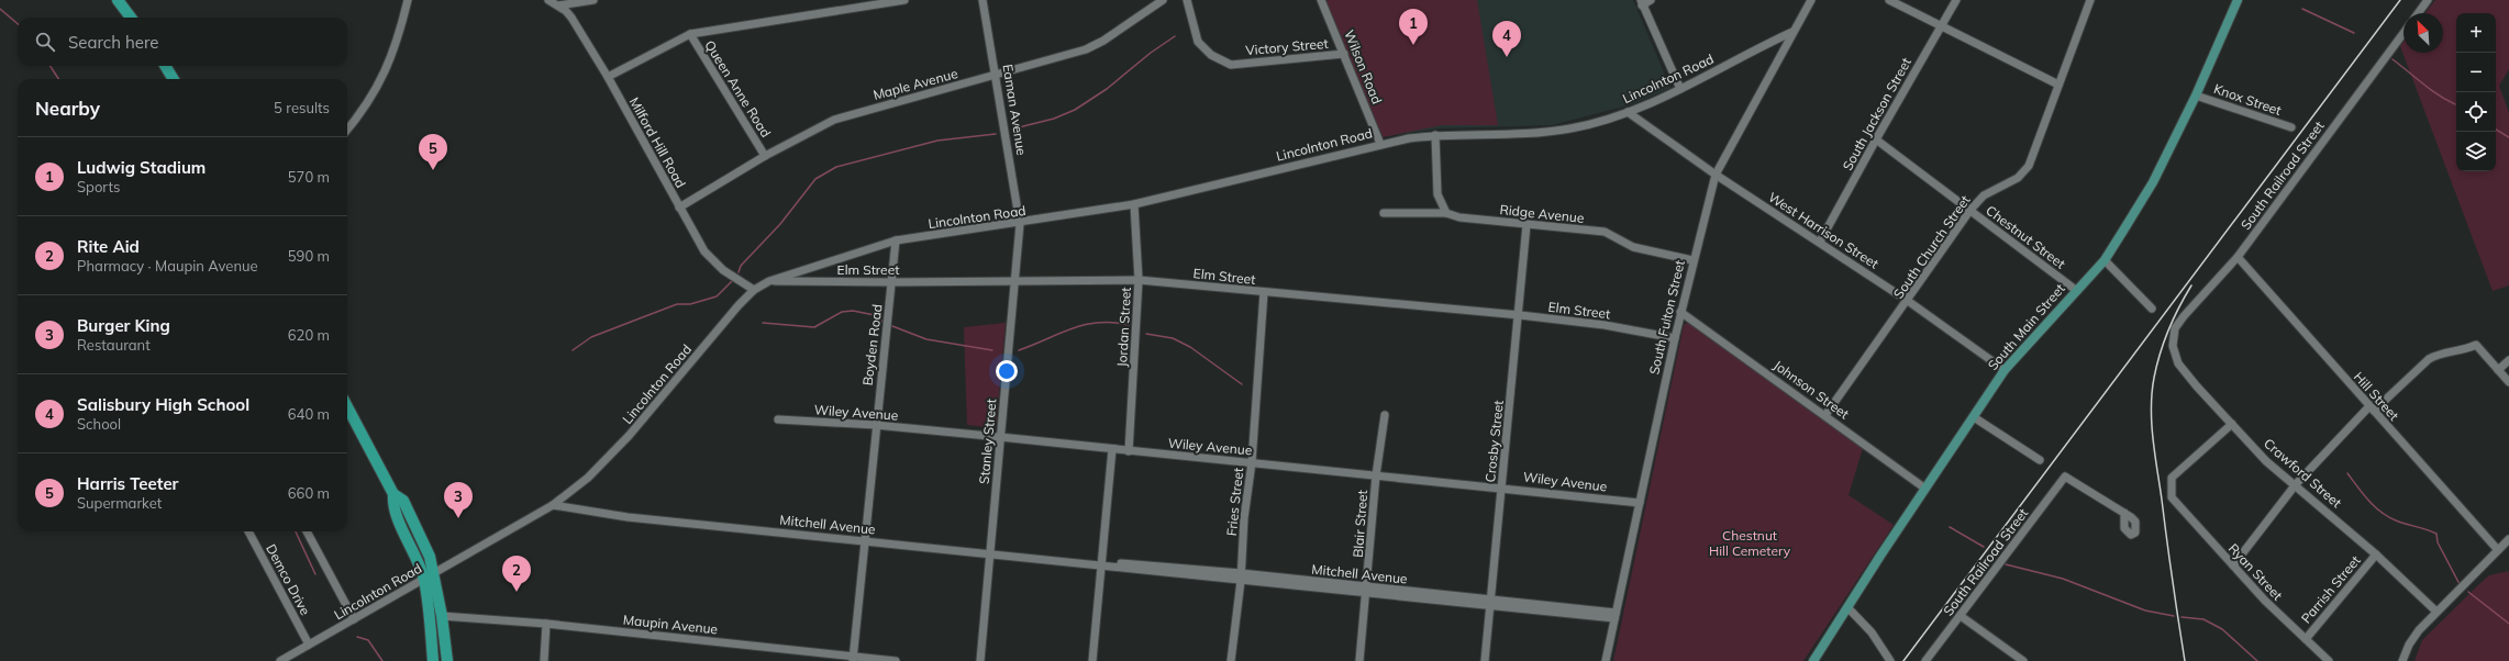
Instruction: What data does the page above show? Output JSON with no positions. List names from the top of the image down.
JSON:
{
  "streets": {
    "main road": ["South Main Street"],
    "street": [
      "Victory Street",
      "Wilson Road",
      "Lincolnton Road",
      "Maple Avenue",
      "Queen Anne Road",
      "Knox Street",
      "Eaman Avenue",
      "South Jackson Street",
      "Milford Hill Road",
      "South Railroad Street",
      "Ridge Avenue",
      "West Harrison Street",
      "Chestnut Street",
      "South Church Street",
      "Elm Street",
      "South Fulton Street",
      "Jordan Street",
      "Boyden Road",
      "Johnson Street",
      "Hill Street",
      "Wiley Avenue",
      "Stanley Street",
      "Crosby Street",
      "Crawford Street",
      "Fries Street",
      "Blair Street",
      "Mitchell Avenue",
      "Ryan Street",
      "Demco Drive",
      "Parrish Street",
      "Maupin Avenue"
    ]
  },
  "crossings": [
    ["Victory Street", "Wilson Road"],
    ["Wilson Road", "Lincolnton Road"],
    ["Lincolnton Road", "Eaman Avenue"],
    ["Lincolnton Road", "Milford Hill Road"],
    ["Lincolnton Road", "West Harrison Street"],
    ["Lincolnton Road", "Elm Street"],
    ["Lincolnton Road", "South Fulton Street"],
    ["Lincolnton Road", "Jordan Street"],
    ["Lincolnton Road", "Boyden Road"],
    ["Lincolnton Road", "Stanley Street"],
    ["Lincolnton Road", "Mitchell Avenue"],
    ["Lincolnton Road", "Demco Drive"],
    ["Maple Avenue", "Queen Anne Road"],
    ["Maple Avenue", "Eaman Avenue"],
    ["Maple Avenue", "Milford Hill Road"],
    ["Knox Street", "South Main Street"],
    ["Eaman Avenue", "Stanley Street"],
    ["South Jackson Street", "West Harrison Street"],
    ["South Jackson Street", "Chestnut Street"],
    ["South Railroad Street", "Hill Street"],
    ["South Railroad Street", "Crawford Street"],
    ["Ridge Avenue", "South Fulton Street"],
    ["Ridge Avenue", "Crosby Street"],
    ["West Harrison Street", "South Church Street"],
    ["West Harrison Street", "South Fulton Street"],
    ["West Harrison Street", "South Main Street"],
    ["Chestnut Street", "South Church Street"],
    ["Chestnut Street", "South Main Street"],
    ["South Church Street", "Johnson Street"],
    ["Elm Street", "South Fulton Street"],
    ["Elm Street", "Jordan Street"],
    ["Elm Street", "Boyden Road"],
    ["Elm Street", "Stanley Street"],
    ["Elm Street", "Crosby Street"],
    ["Elm Street", "Fries Street"],
    ["South Fulton Street", "Johnson Street"],
    ["South Fulton Street", "Wiley Avenue"],
    ["South Fulton Street", "Mitchell Avenue"],
    ["Jordan Street", "Wiley Avenue"],
    ["South Main Street", "Johnson Street"],
    ["Boyden Road", "Wiley Avenue"],
    ["Boyden Road", "Mitchell Avenue"],
    ["Boyden Road", "Maupin Avenue"],
    ["Wiley Avenue", "Stanley Street"],
    ["Wiley Avenue", "Crosby Street"],
    ["Wiley Avenue", "Fries Street"],
    ["Wiley Avenue", "Blair Street"],
    ["Stanley Street", "Mitchell Avenue"],
    ["Crosby Street", "Mitchell Avenue"],
    ["Crawford Street", "Ryan Street"],
    ["Crawford Street", "Parrish Street"],
    ["Fries Street", "Mitchell Avenue"],
    ["Blair Street", "Mitchell Avenue"],
    ["Ryan Street", "Parrish Street"]
  ],
  "parks": ["Chestnut Hill Cemetery"],
  "north": "top left",
  "page": {
    "pins": [
      "1",
      "4",
      "5",
      "3",
      "2"
    ],
    "map_buttons": ["+", "−"],
    "search": "Search here",
    "heading": ["Nearby", "5 results"],
    "list": [
      {
        "mark": "1",
        "name": "Ludwig Stadium",
        "note": "Sports",
        "value": "570 m"
      },
      {
        "mark": "2",
        "name": "Rite Aid",
        "note": "Pharmacy · Maupin Avenue",
        "value": "590 m"
      },
      {
        "mark": "3",
        "name": "Burger King",
        "note": "Restaurant",
        "value": "620 m"
      },
      {
        "mark": "4",
        "name": "Salisbury High School",
        "note": "School",
        "value": "640 m"
      },
      {
        "mark": "5",
        "name": "Harris Teeter",
        "note": "Supermarket",
        "value": "660 m"
      }
    ]
  }
}
